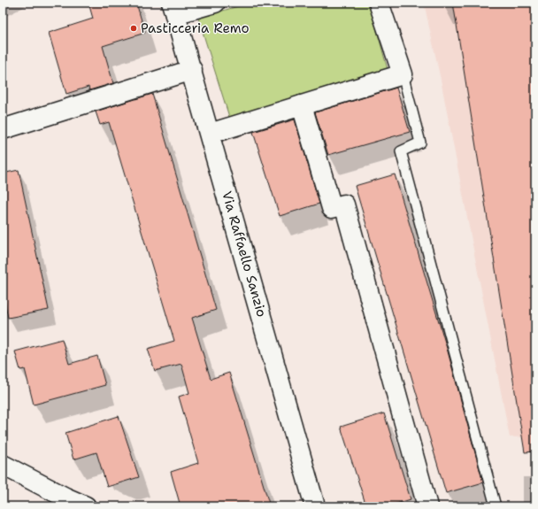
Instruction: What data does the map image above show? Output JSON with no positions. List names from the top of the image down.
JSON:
{
  "streets": {
    "street": ["Via Raffaello Sanzio"]
  },
  "places": ["Pasticceria Remo"]
}
